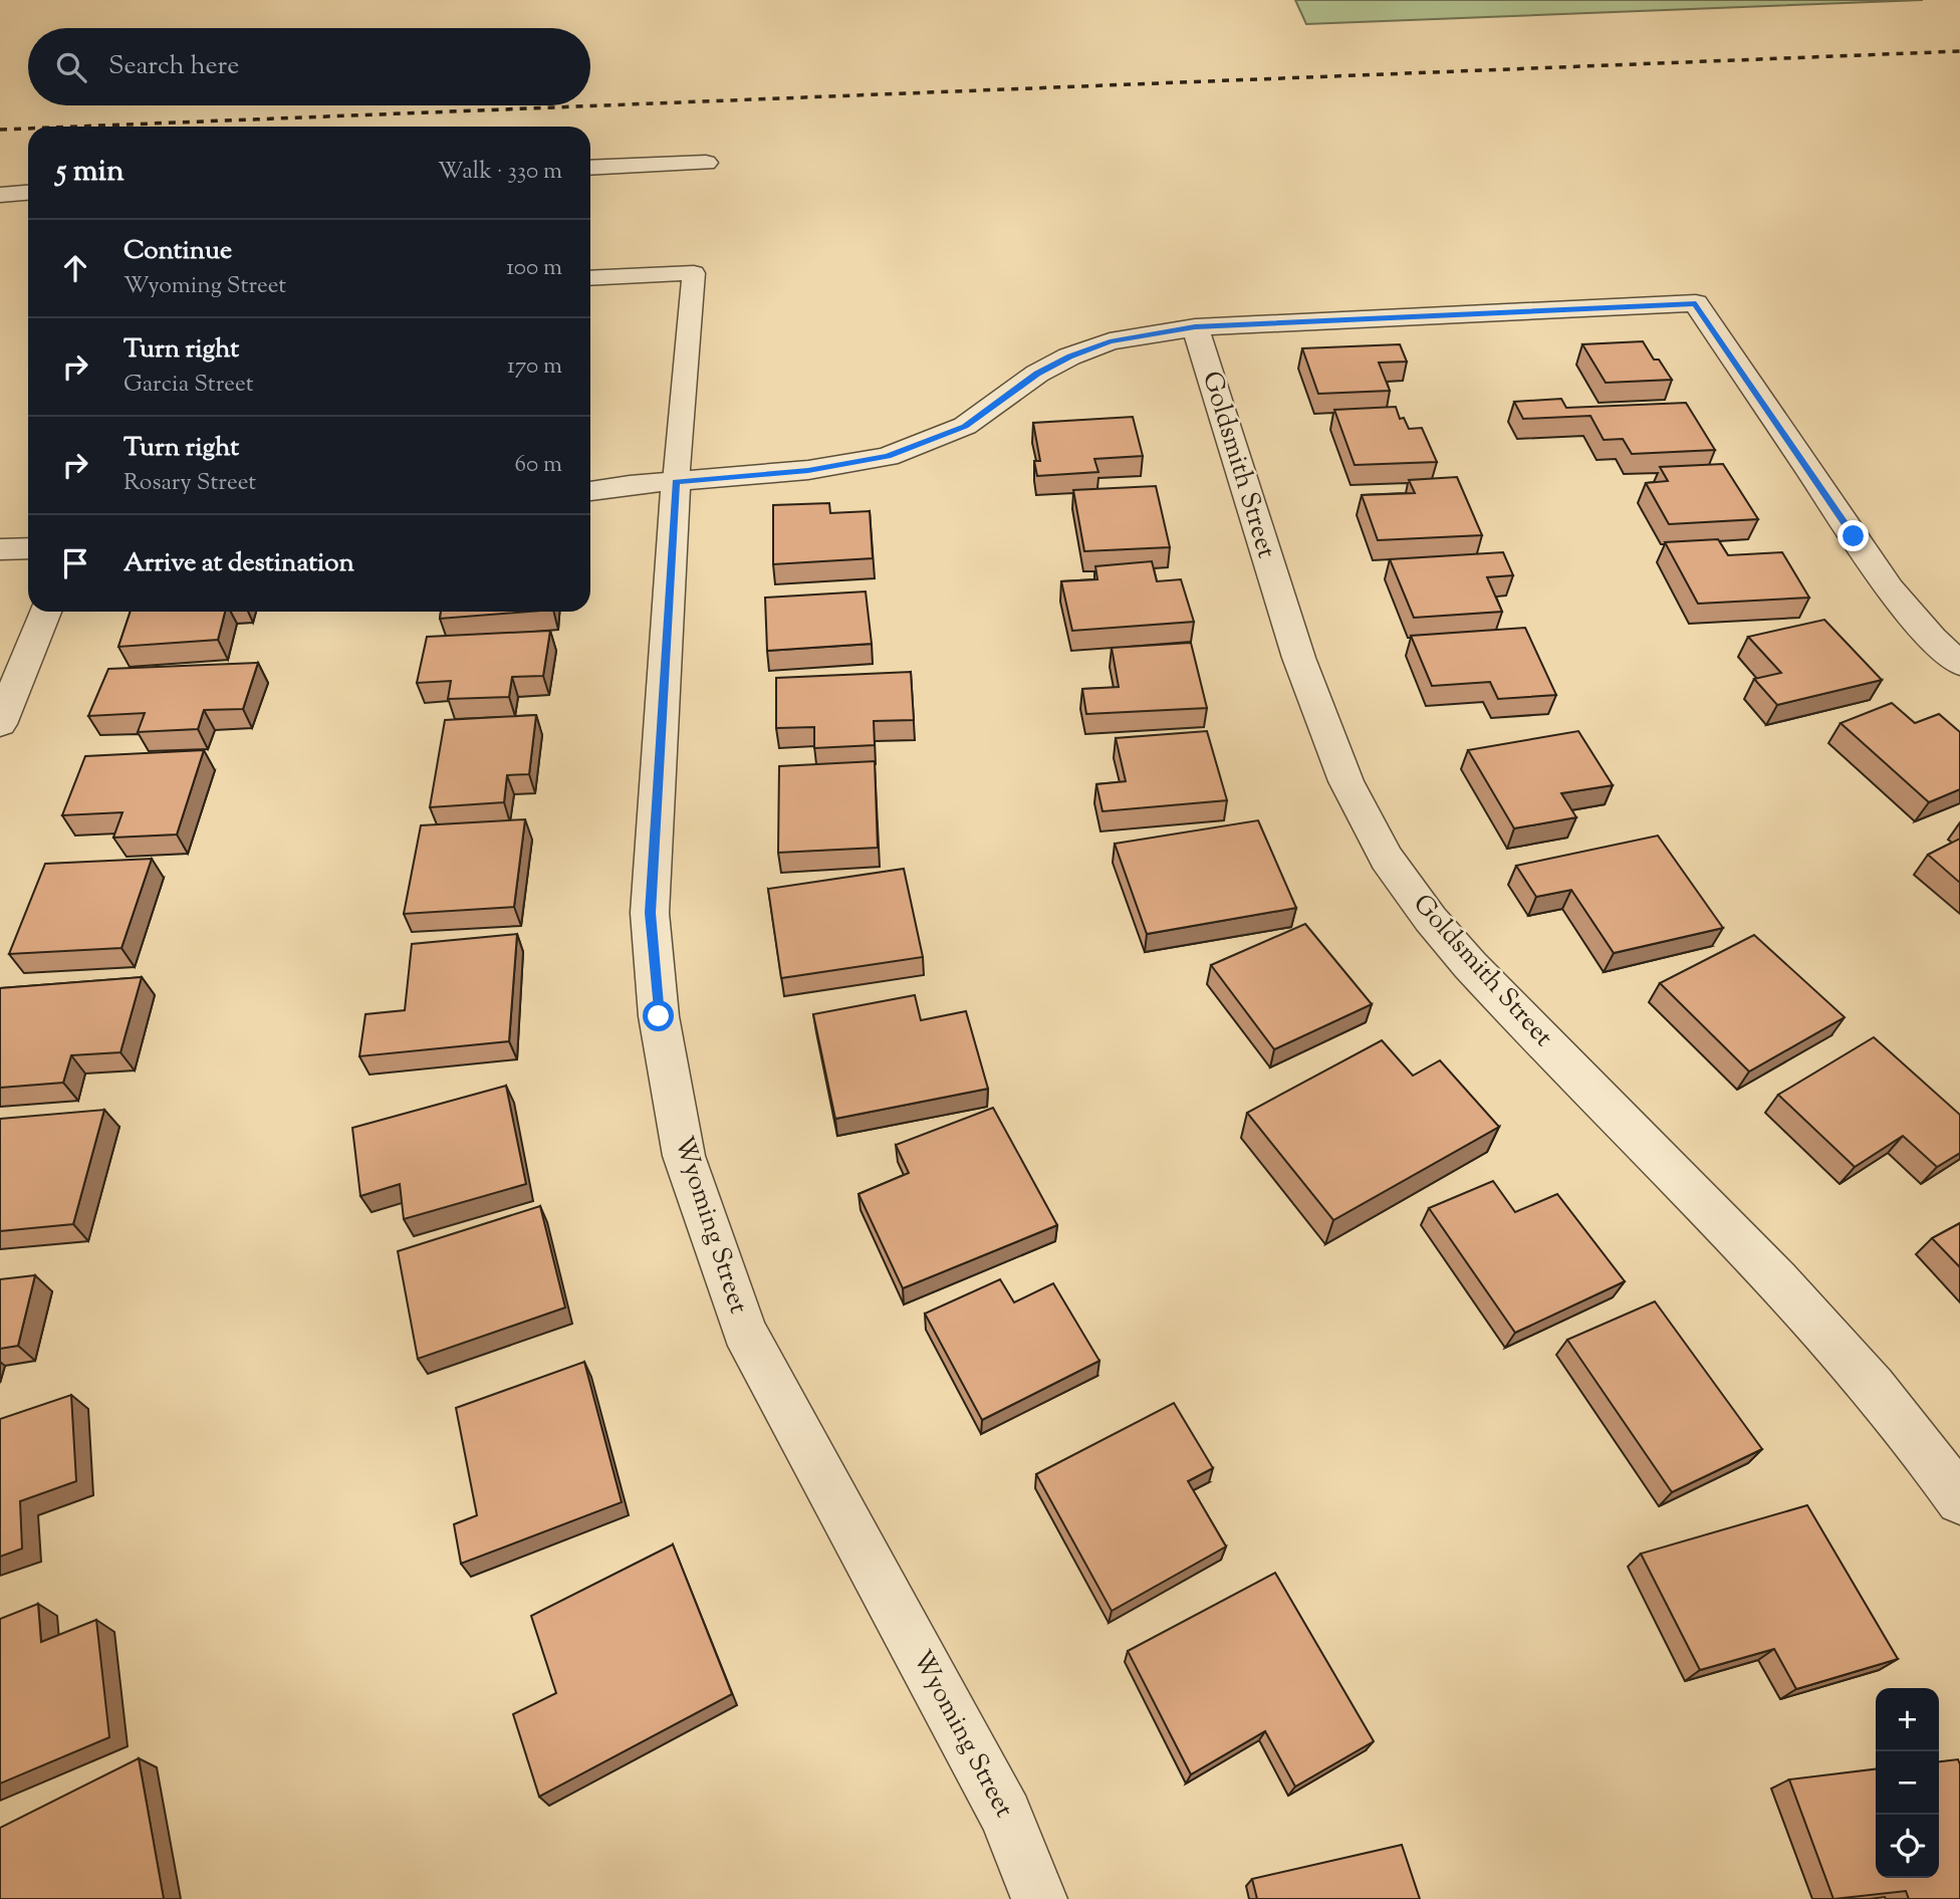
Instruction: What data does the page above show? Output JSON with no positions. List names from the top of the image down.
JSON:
{
  "streets": {
    "street": ["Goldsmith Street", "Wyoming Street"]
  },
  "page": {
    "search": "Search here",
    "heading": ["5 min", "Walk · 330 m"],
    "list": [
      ["Continue", "Wyoming Street", "100 m"],
      ["Turn right", "Garcia Street", "170 m"],
      ["Turn right", "Rosary Street", "60 m"],
      "Arrive at destination"
    ],
    "map_buttons": ["+", "−"]
  }
}
